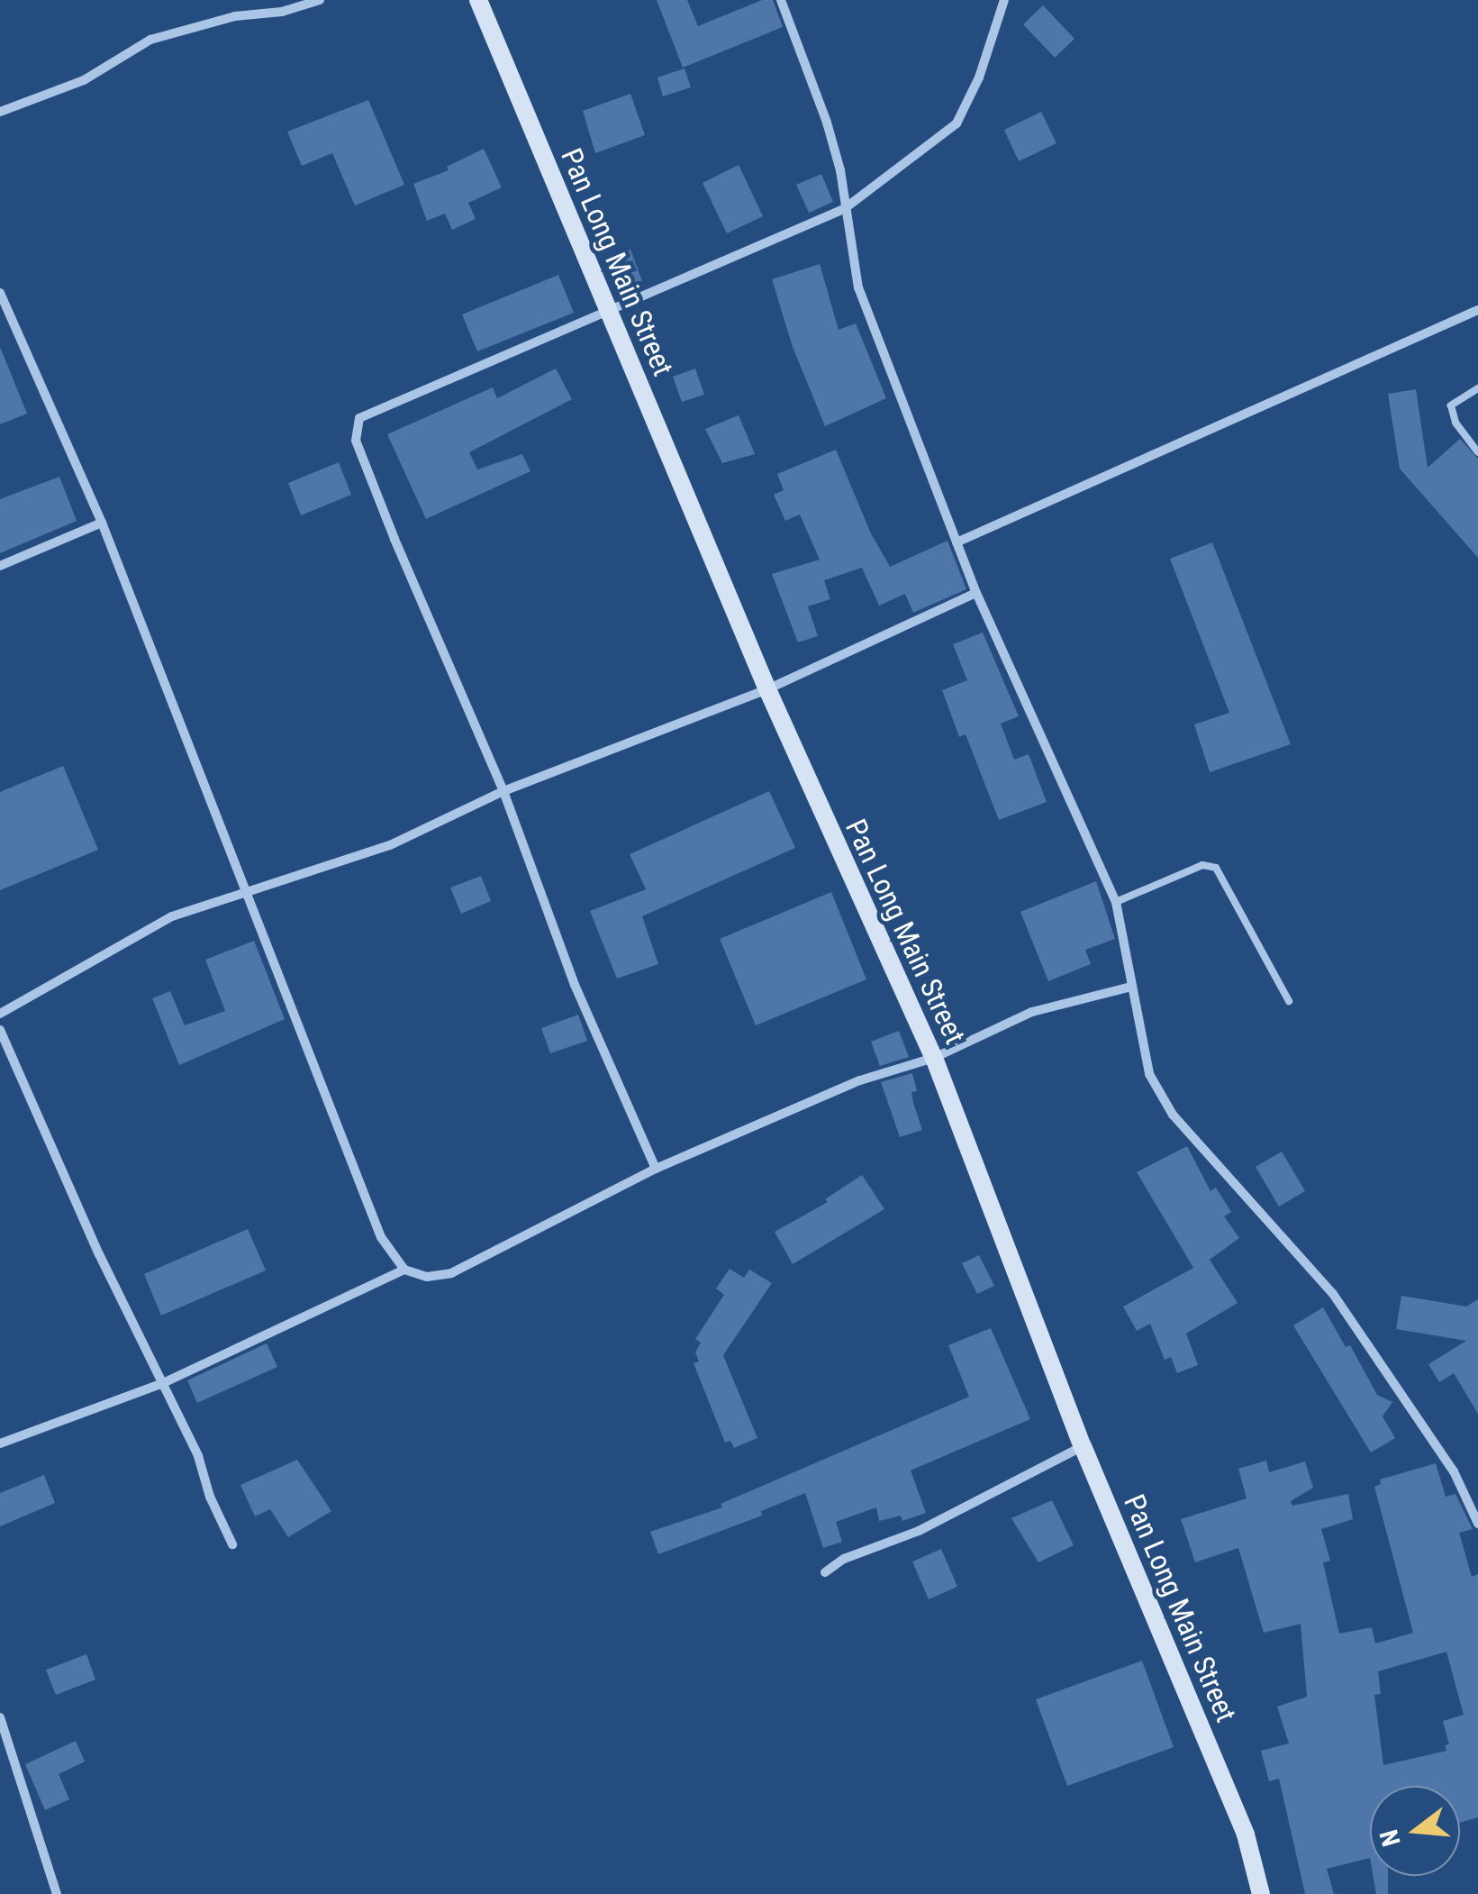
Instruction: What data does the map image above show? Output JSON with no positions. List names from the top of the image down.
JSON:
{
  "streets": {
    "street": ["Pan Long Main Street"]
  },
  "north": "left"
}
